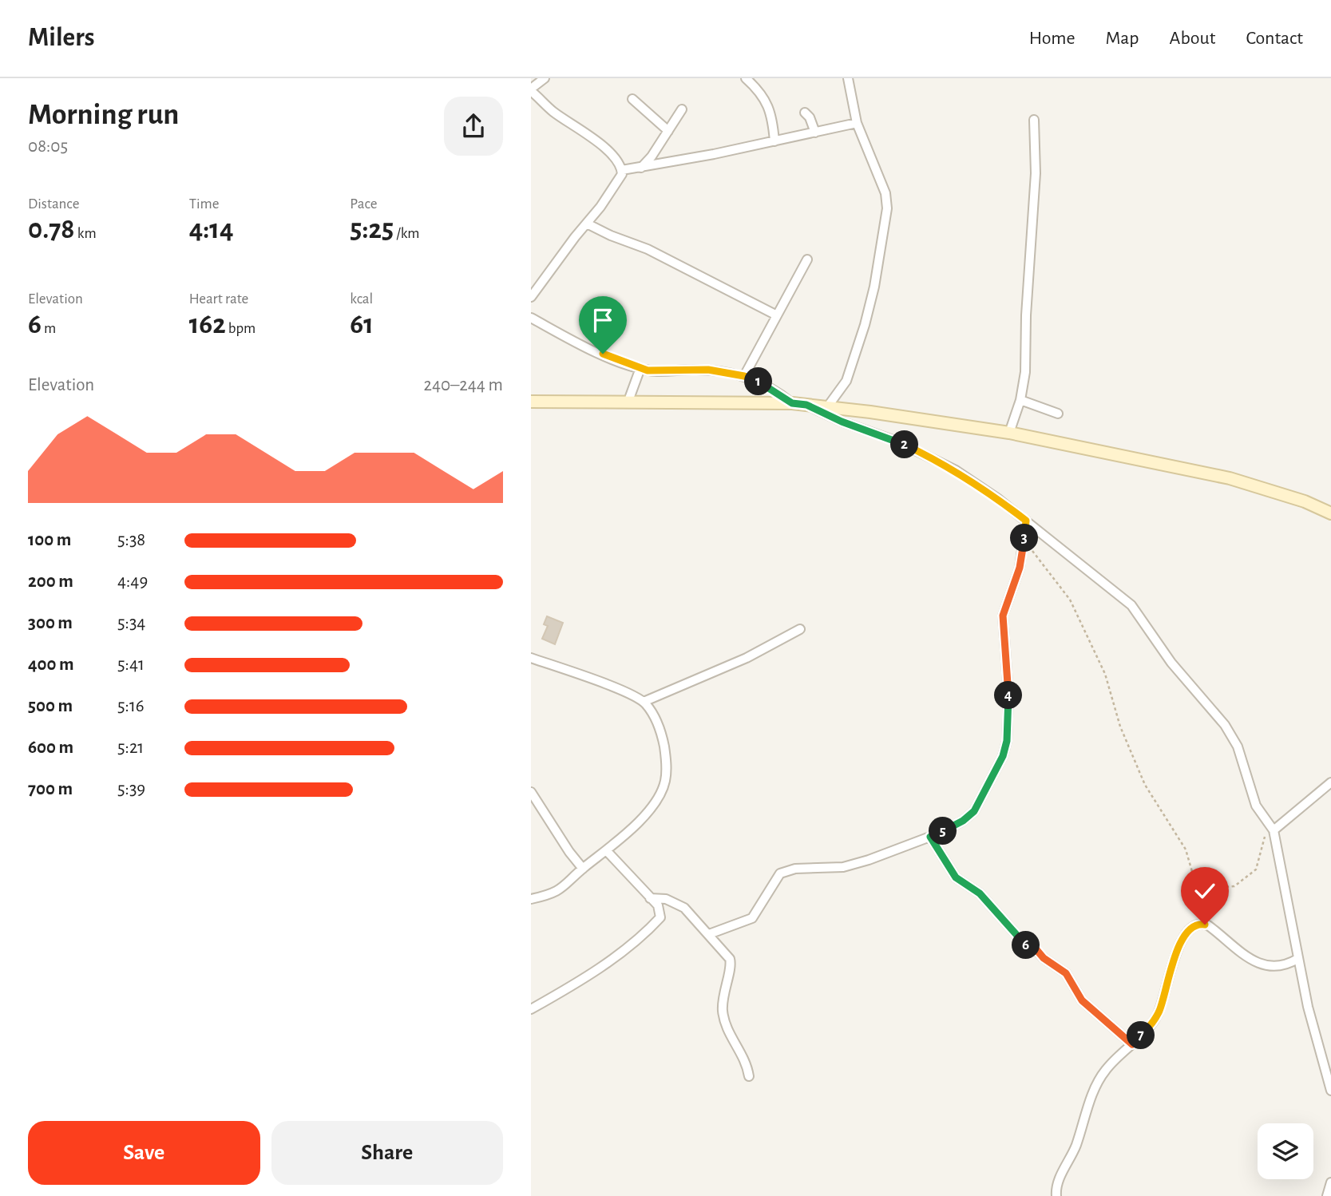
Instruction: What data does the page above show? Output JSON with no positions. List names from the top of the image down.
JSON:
{
  "page": {
    "header": "Milers",
    "nav": [
      "Home",
      "Map",
      "About",
      "Contact"
    ],
    "heading": ["Morning run", "08:05"],
    "stats": [
      ["Distance", "0.78 km"],
      ["Time", "4:14"],
      ["Pace", "5:25 /km"],
      ["Elevation", "6 m"],
      ["Heart rate", "162 bpm"],
      ["kcal", "61"]
    ],
    "chart": ["Elevation", "240–244 m"],
    "pins": [
      "1",
      "2",
      "3",
      "4",
      "5",
      "6",
      "7"
    ],
    "list": [
      {
        "name": "100 m",
        "note": "5:38"
      },
      {
        "name": "200 m",
        "note": "4:49"
      },
      {
        "name": "300 m",
        "note": "5:34"
      },
      {
        "name": "400 m",
        "note": "5:41"
      },
      {
        "name": "500 m",
        "note": "5:16"
      },
      {
        "name": "600 m",
        "note": "5:21"
      },
      {
        "name": "700 m",
        "note": "5:39"
      }
    ],
    "buttons": ["Save", "Share"]
  }
}
